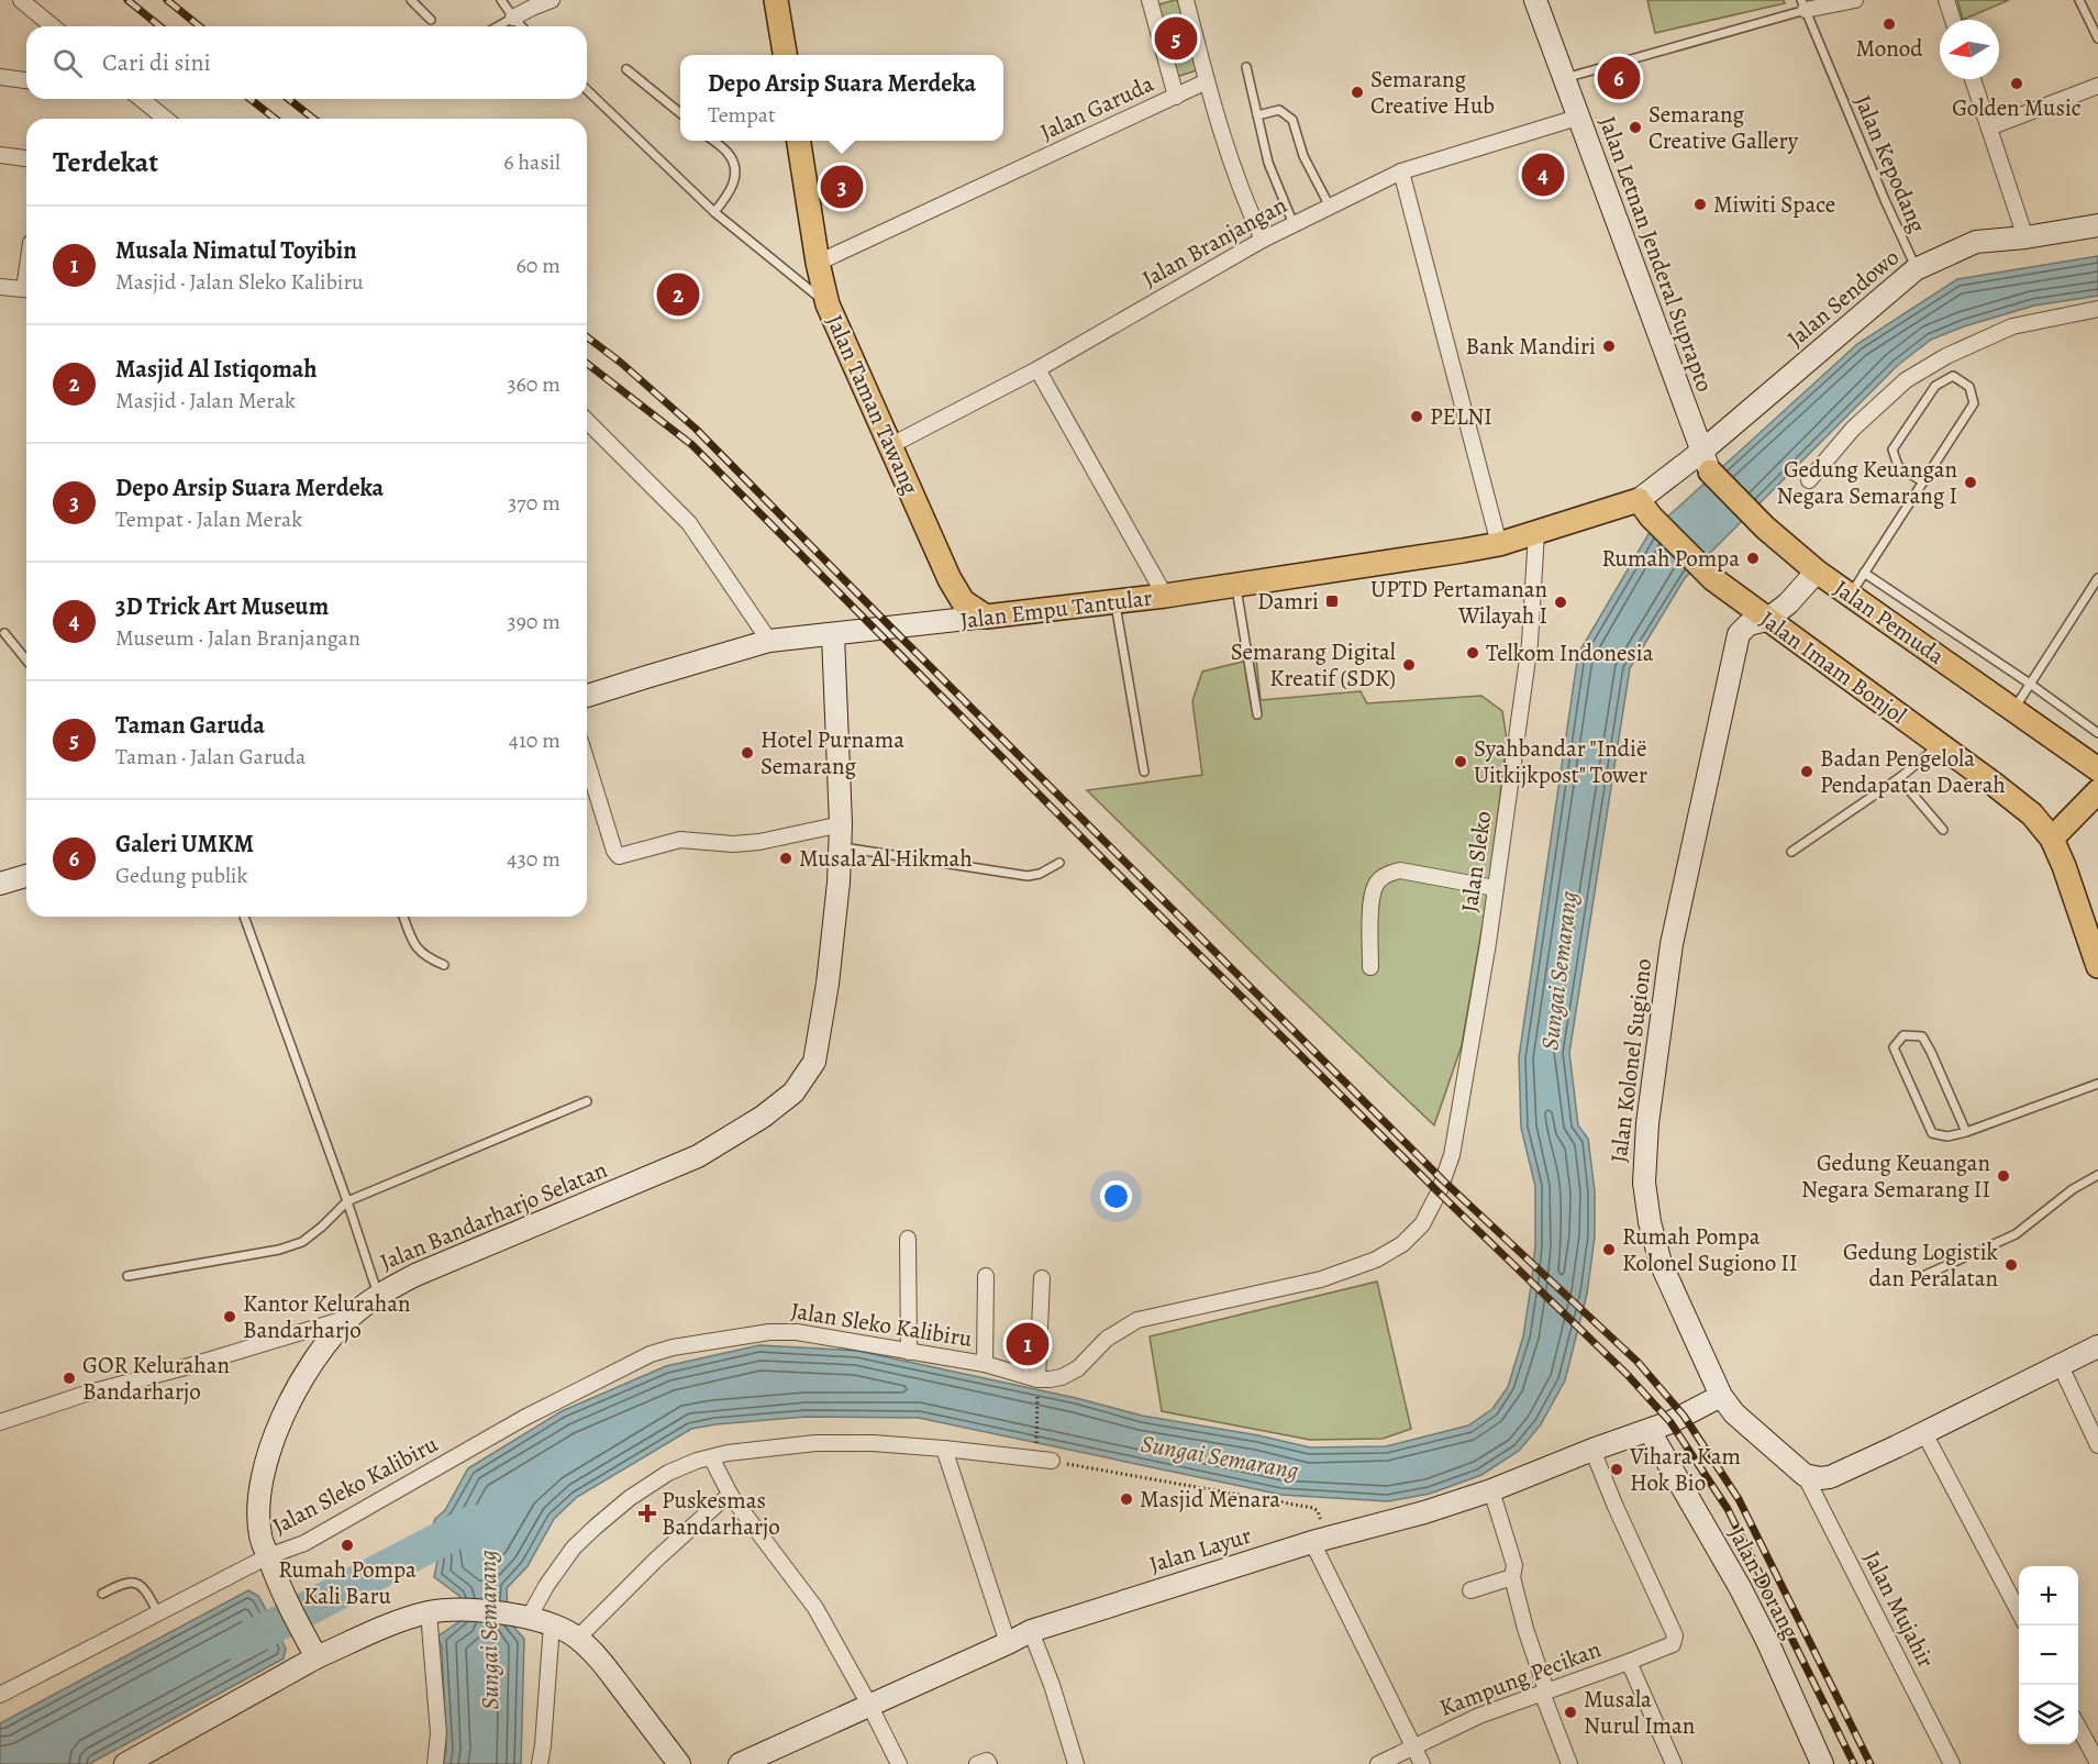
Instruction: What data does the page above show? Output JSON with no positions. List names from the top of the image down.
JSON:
{
  "streets": {
    "main road": [
      "Jalan Taman Tawang",
      "Jalan Empu Tantular",
      "Jalan Pemuda",
      "Jalan Imam Bonjol"
    ],
    "street": [
      "Jalan Garuda",
      "Jalan Branjangan",
      "Jalan Letnan Jenderal Suprapto",
      "Jalan Sendowo",
      "Jalan Sleko",
      "Jalan Kolonel Sugiono",
      "Jalan Bandarharjo Selatan",
      "Jalan Sleko Kalibiru",
      "Jalan Layur",
      "Jalan Dorang",
      "Jalan Mujahir",
      "Kampung Pecikan"
    ],
    "lane": ["Jalan Kepodang"]
  },
  "crossings": [
    ["Jalan Kepodang", "Jalan Sendowo"],
    ["Jalan Branjangan", "Jalan Letnan Jenderal Suprapto"],
    ["Jalan Branjangan", "Jalan Taman Tawang"],
    ["Jalan Letnan Jenderal Suprapto", "Jalan Sendowo"],
    ["Jalan Letnan Jenderal Suprapto", "Jalan Pemuda"],
    ["Jalan Sendowo", "Jalan Empu Tantular"],
    ["Jalan Sendowo", "Jalan Pemuda"],
    ["Jalan Sendowo", "Jalan Imam Bonjol"],
    ["Jalan Taman Tawang", "Jalan Empu Tantular"],
    ["Jalan Empu Tantular", "Jalan Imam Bonjol"],
    ["Jalan Empu Tantular", "Jalan Sleko"],
    ["Jalan Empu Tantular", "Jalan Bandarharjo Selatan"],
    ["Jalan Pemuda", "Jalan Kolonel Sugiono"],
    ["Jalan Imam Bonjol", "Jalan Kolonel Sugiono"],
    ["Jalan Sleko", "Jalan Sleko Kalibiru"],
    ["Jalan Kolonel Sugiono", "Jalan Layur"],
    ["Jalan Kolonel Sugiono", "Jalan Mujahir"],
    ["Jalan Bandarharjo Selatan", "Jalan Sleko Kalibiru"],
    ["Jalan Layur", "Jalan Dorang"],
    ["Jalan Layur", "Kampung Pecikan"]
  ],
  "water": ["Sungai Semarang"],
  "places": {
    "other": [
      "Monod",
      "Golden Music",
      "Semarang Creative Hub",
      "Semarang Creative Gallery",
      "Miwiti Space",
      "Bank Mandiri",
      "PELNI",
      "Gedung Keuangan Negara Semarang I",
      "Rumah Pompa",
      "UPTD Pertamanan Wilayah I",
      "Telkom Indonesia",
      "Semarang Digital Kreatif (SDK)",
      "Hotel Purnama Semarang",
      "Syahbandar \"Indië Uitkijkpost\" Tower",
      "Badan Pengelola Pendapatan Daerah",
      "Musala Al Hikmah",
      "Gedung Keuangan Negara Semarang II",
      "Rumah Pompa Kolonel Sugiono II",
      "Gedung Logistik dan Peralatan",
      "Kantor Kelurahan Bandarharjo",
      "GOR Kelurahan Bandarharjo",
      "Vihara Kam Hok Bio",
      "Masjid Menara",
      "Rumah Pompa Kali Baru",
      "Musala Nurul Iman"
    ],
    "transit": ["Damri"],
    "health": ["Puskesmas Bandarharjo"]
  },
  "north": "left",
  "page": {
    "pins": [
      "5",
      "6",
      "4",
      "3",
      "2",
      "1"
    ],
    "search": "Cari di sini",
    "popup": ["Depo Arsip Suara Merdeka", "Tempat"],
    "heading": ["Terdekat", "6 hasil"],
    "list": [
      {
        "mark": "1",
        "name": "Musala Nimatul Toyibin",
        "note": "Masjid · Jalan Sleko Kalibiru",
        "value": "60 m"
      },
      {
        "mark": "2",
        "name": "Masjid Al Istiqomah",
        "note": "Masjid · Jalan Merak",
        "value": "360 m"
      },
      {
        "mark": "3",
        "name": "Depo Arsip Suara Merdeka",
        "note": "Tempat · Jalan Merak",
        "value": "370 m"
      },
      {
        "mark": "4",
        "name": "3D Trick Art Museum",
        "note": "Museum · Jalan Branjangan",
        "value": "390 m"
      },
      {
        "mark": "5",
        "name": "Taman Garuda",
        "note": "Taman · Jalan Garuda",
        "value": "410 m"
      },
      {
        "mark": "6",
        "name": "Galeri UMKM",
        "note": "Gedung publik",
        "value": "430 m"
      }
    ],
    "map_buttons": ["+", "−"]
  }
}
